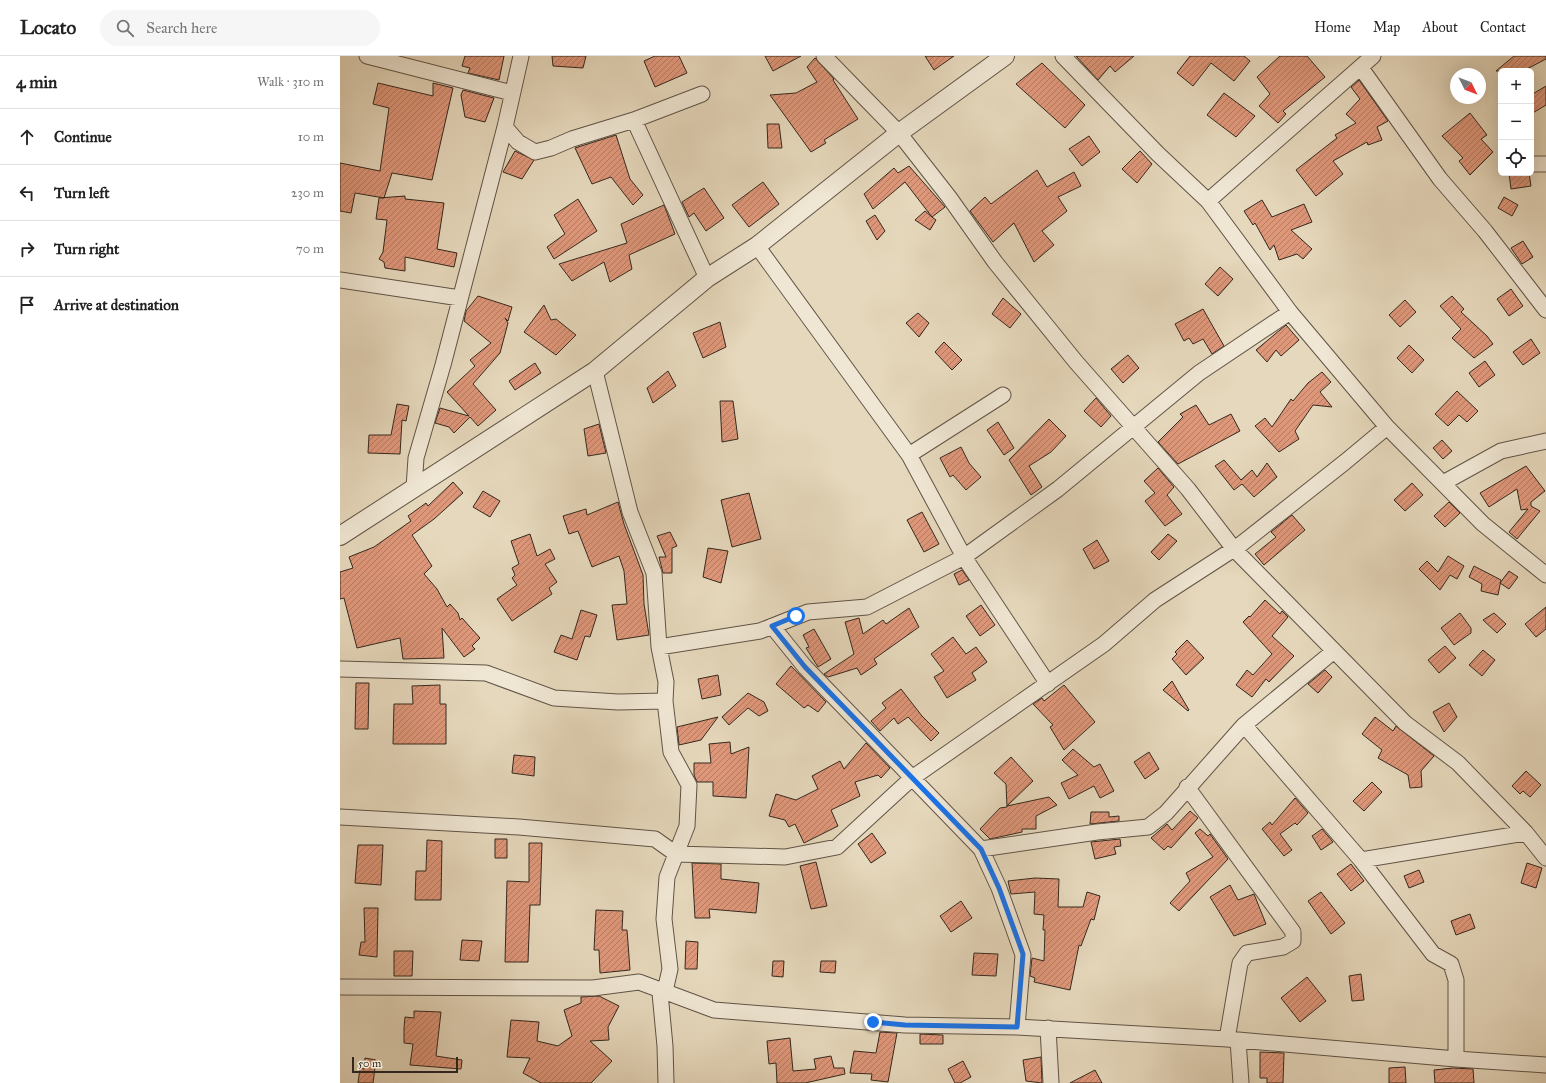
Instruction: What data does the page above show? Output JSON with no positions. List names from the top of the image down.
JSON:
{
  "scale_bar": "50 m",
  "north": "bottom right",
  "page": {
    "header": "Locato",
    "search": "Search here",
    "nav": [
      "Home",
      "Map",
      "About",
      "Contact"
    ],
    "heading": ["4 min", "Walk · 310 m"],
    "map_buttons": ["+", "−"],
    "list": [
      ["Continue", "10 m"],
      ["Turn left", "230 m"],
      ["Turn right", "70 m"],
      "Arrive at destination"
    ],
    "scale": "50 m"
  }
}
